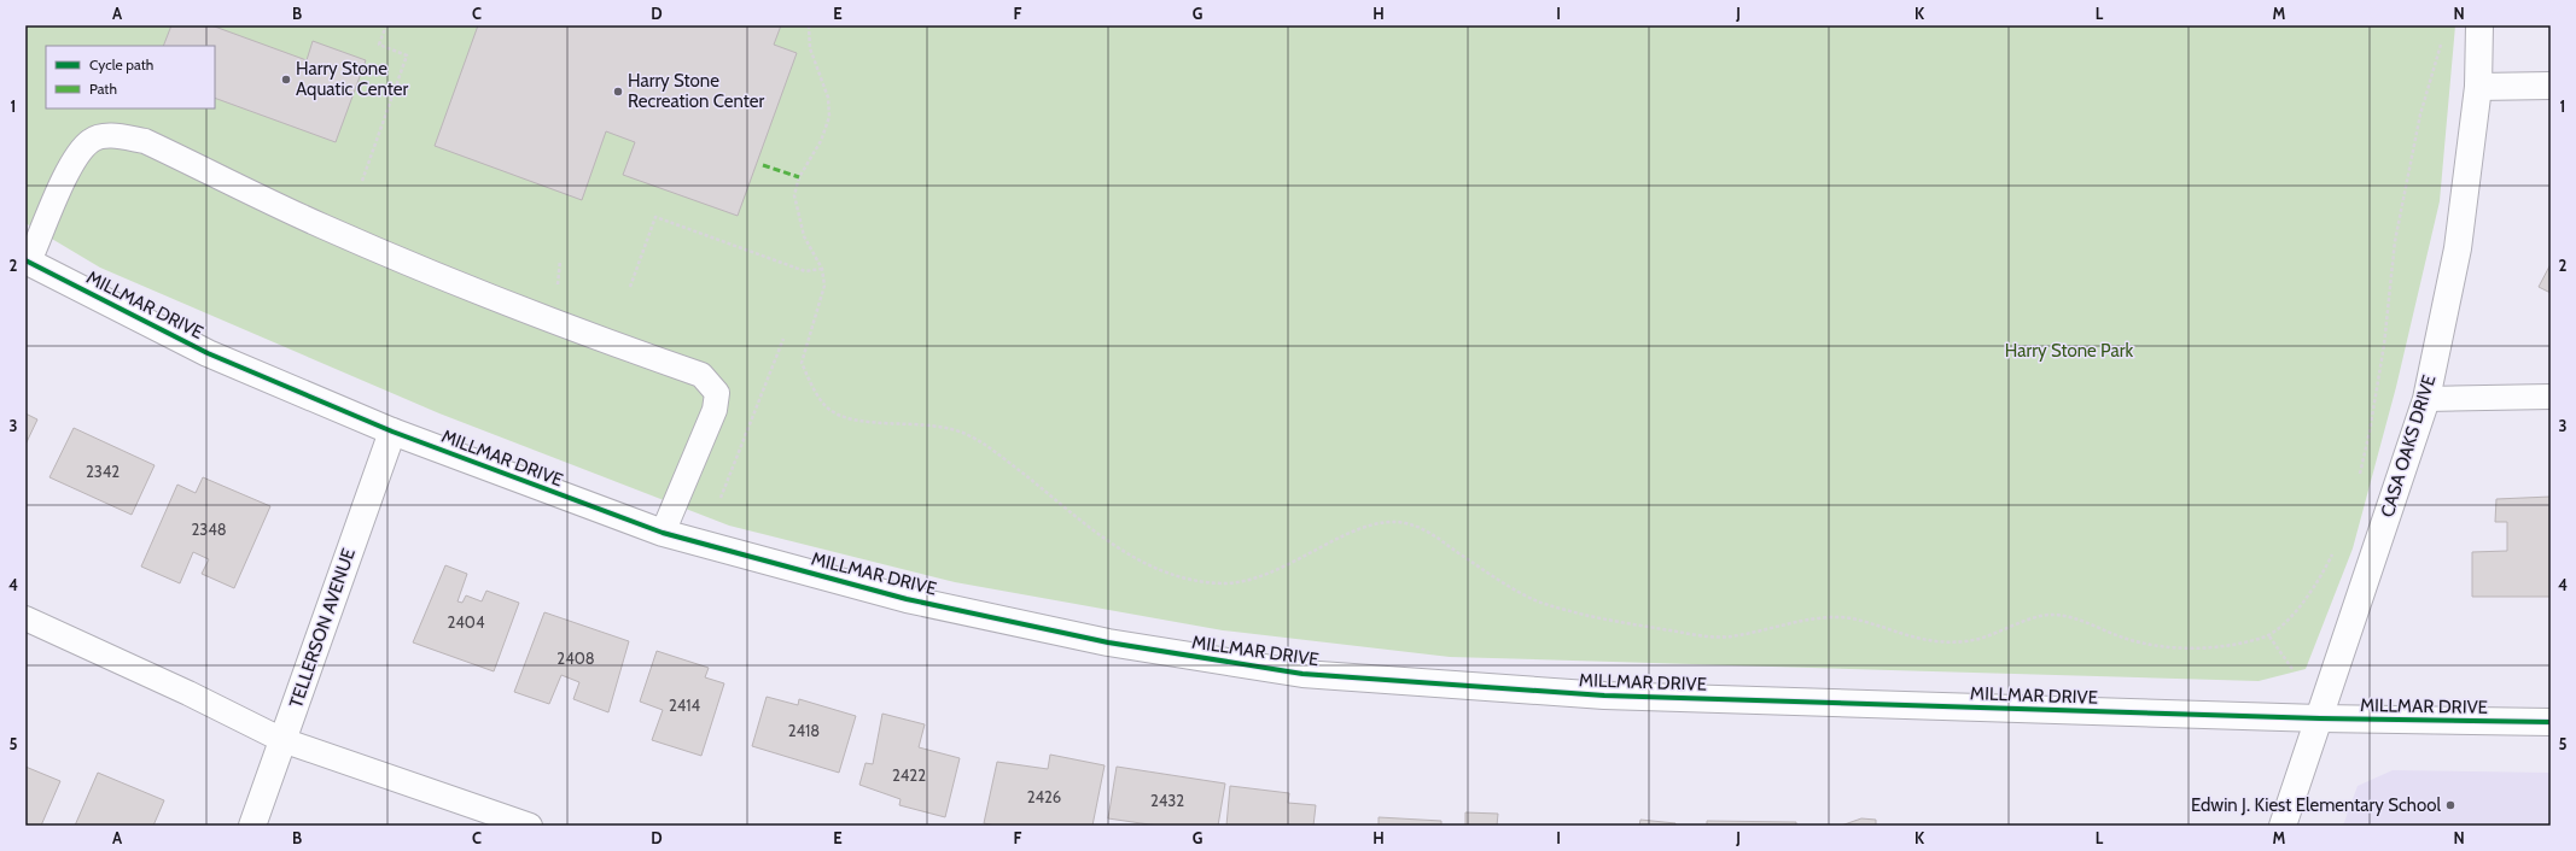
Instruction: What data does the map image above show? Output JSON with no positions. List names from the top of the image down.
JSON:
{
  "streets": {
    "street": ["MILLMAR DRIVE", "CASA OAKS DRIVE", "TELLERSON AVENUE"]
  },
  "crossings": [
    ["MILLMAR DRIVE", "CASA OAKS DRIVE"],
    ["MILLMAR DRIVE", "TELLERSON AVENUE"]
  ],
  "parks": ["Harry Stone Park"],
  "places": ["Harry Stone Aquatic Center", "Harry Stone Recreation Center", "Edwin J. Kiest Elementary School"],
  "house_numbers": [
    "2342",
    "2348",
    "2404",
    "2408",
    "2414",
    "2418",
    "2422",
    "2426",
    "2432"
  ],
  "legend": ["Cycle path", "Path"],
  "grid": {
    "columns": [
      "A",
      "B",
      "C",
      "D",
      "E",
      "F",
      "G",
      "H",
      "I",
      "J",
      "K",
      "L",
      "M",
      "N"
    ],
    "rows": [
      "1",
      "2",
      "3",
      "4",
      "5"
    ]
  }
}
